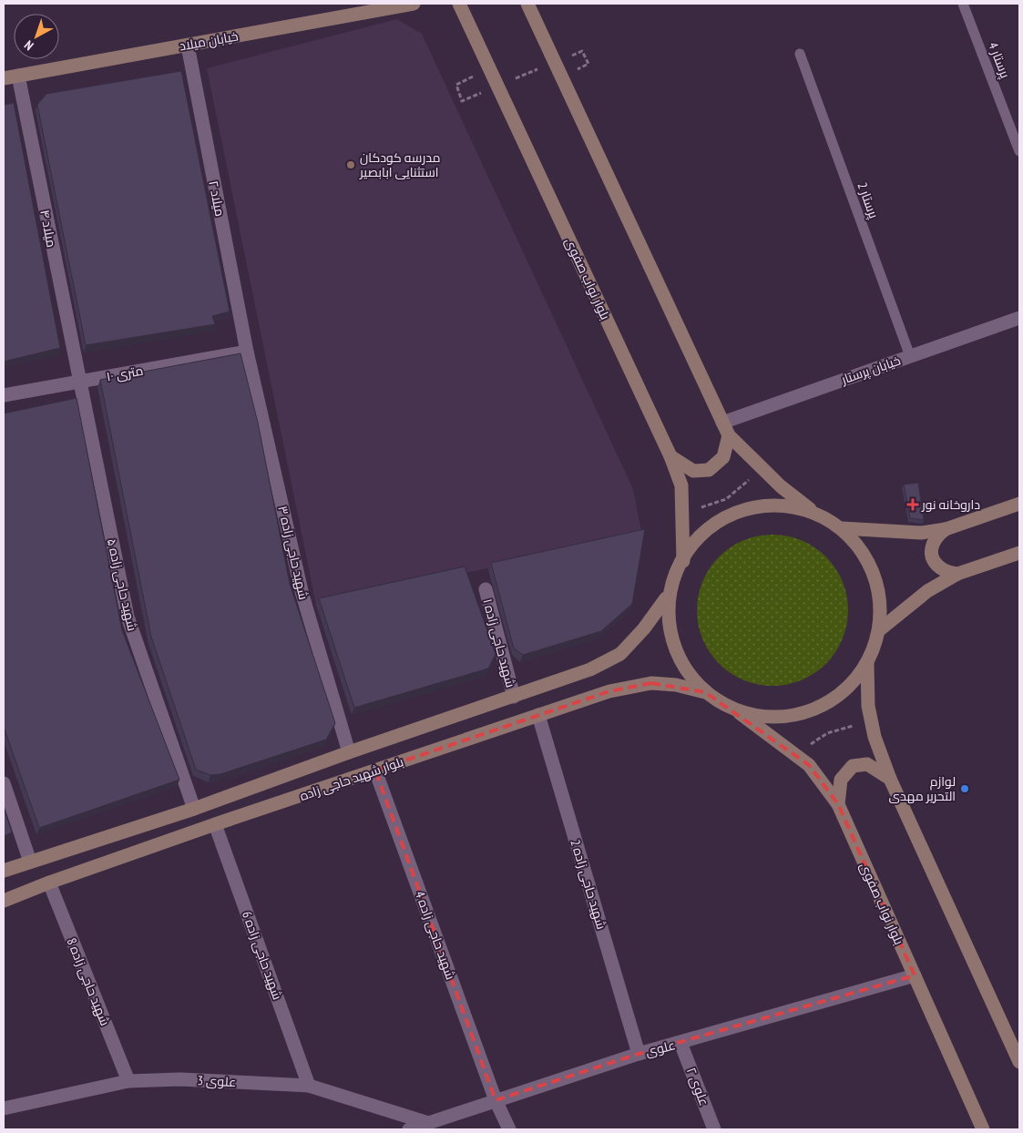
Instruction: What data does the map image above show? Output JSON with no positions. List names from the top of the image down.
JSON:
{
  "streets": {
    "main road": ["خیابان میلاد", "بلوار نواب صفوی", "بلوار شهید حاجی زاده"],
    "street": [
      "میلاد ۲",
      "میلاد ۴",
      "خیابان پرستار",
      "۱۰ متری",
      "شهید حاجی زاده ۳",
      "شهید حاجی زاده ۵",
      "شهید حاجی زاده ۱",
      "شهید حاجی زاده 2",
      "شهید حاجی زاده 4",
      "شهید حاجی زاده 6",
      "شهید حاجی زاده 8",
      "علوی",
      "علوی 3",
      "علوی ۲"
    ],
    "lane": ["پرستار 4", "پرستار 2"]
  },
  "crossings": [
    ["خیابان میلاد", "میلاد ۲"],
    ["خیابان میلاد", "میلاد ۴"],
    ["میلاد ۲", "۱۰ متری"],
    ["میلاد ۲", "شهید حاجی زاده ۳"],
    ["پرستار 2", "خیابان پرستار"],
    ["میلاد ۴", "۱۰ متری"],
    ["میلاد ۴", "شهید حاجی زاده ۵"],
    ["بلوار نواب صفوی", "بلوار شهید حاجی زاده"],
    ["بلوار نواب صفوی", "علوی"],
    ["۱۰ متری", "شهید حاجی زاده ۳"],
    ["۱۰ متری", "شهید حاجی زاده ۵"],
    ["شهید حاجی زاده ۳", "بلوار شهید حاجی زاده"],
    ["شهید حاجی زاده ۵", "بلوار شهید حاجی زاده"],
    ["شهید حاجی زاده ۱", "بلوار شهید حاجی زاده"],
    ["بلوار شهید حاجی زاده", "شهید حاجی زاده 2"],
    ["بلوار شهید حاجی زاده", "شهید حاجی زاده 4"],
    ["بلوار شهید حاجی زاده", "شهید حاجی زاده 6"],
    ["بلوار شهید حاجی زاده", "شهید حاجی زاده 8"],
    ["شهید حاجی زاده 2", "علوی"],
    ["شهید حاجی زاده 4", "علوی"],
    ["شهید حاجی زاده 6", "علوی 3"],
    ["شهید حاجی زاده 8", "علوی 3"],
    ["علوی", "علوی 3"],
    ["علوی", "علوی ۲"]
  ],
  "places": {
    "other": ["مدرسه کودکان استثنایی ابابصیر", "لوازم التحریر مهدی"],
    "health": ["داروخانه نور"]
  },
  "north": "bottom left"
}
